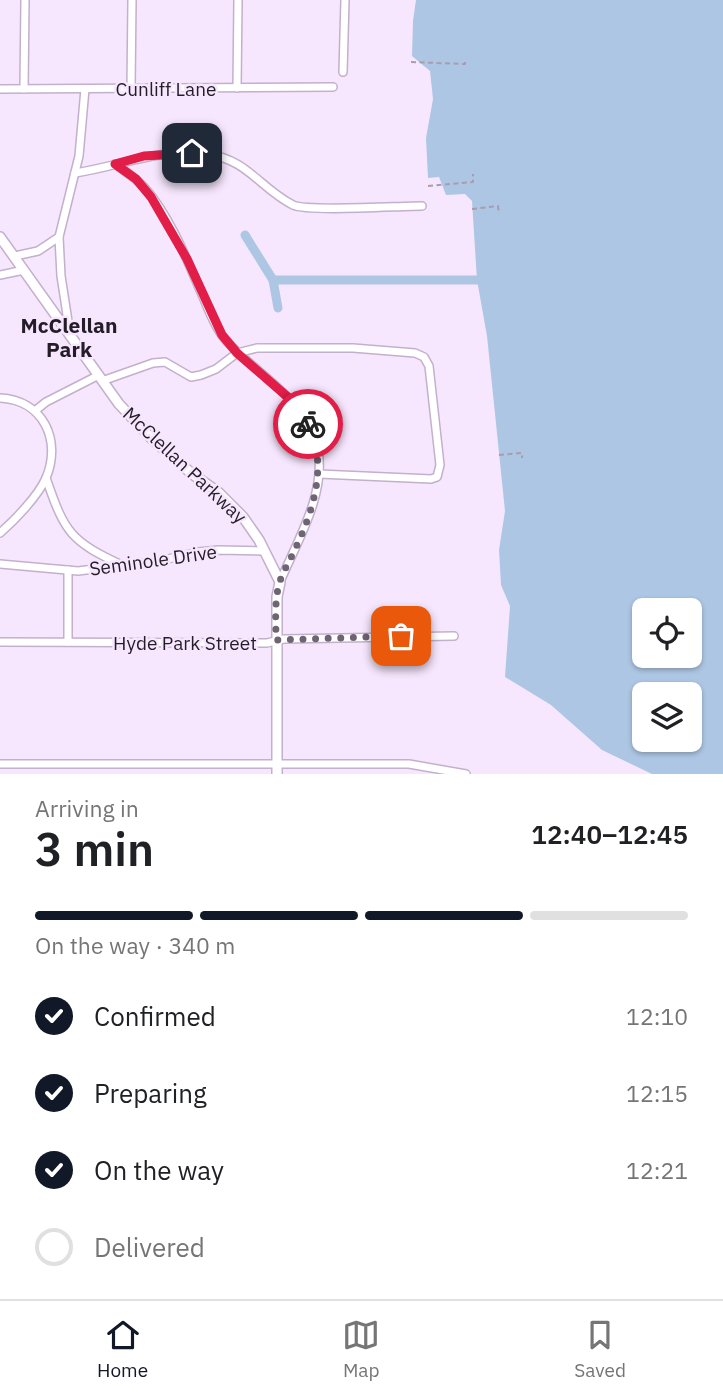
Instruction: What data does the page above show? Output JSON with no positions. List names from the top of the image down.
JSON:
{
  "streets": {
    "street": [
      "Cunliff Lane",
      "McClellan Parkway",
      "Seminole Drive",
      "Hyde Park Street"
    ]
  },
  "crossings": [
    ["McClellan Parkway", "Seminole Drive"]
  ],
  "districts": ["McClellan Park"],
  "page": {
    "heading": ["3 min", "Arriving in", "12:40–12:45"],
    "bar": "On the way · 340 m",
    "list": [
      ["Confirmed", "12:10"],
      ["Preparing", "12:15"],
      ["On the way", "12:21"],
      "Delivered"
    ],
    "tabs": ["Home", "Map", "Saved"]
  }
}
